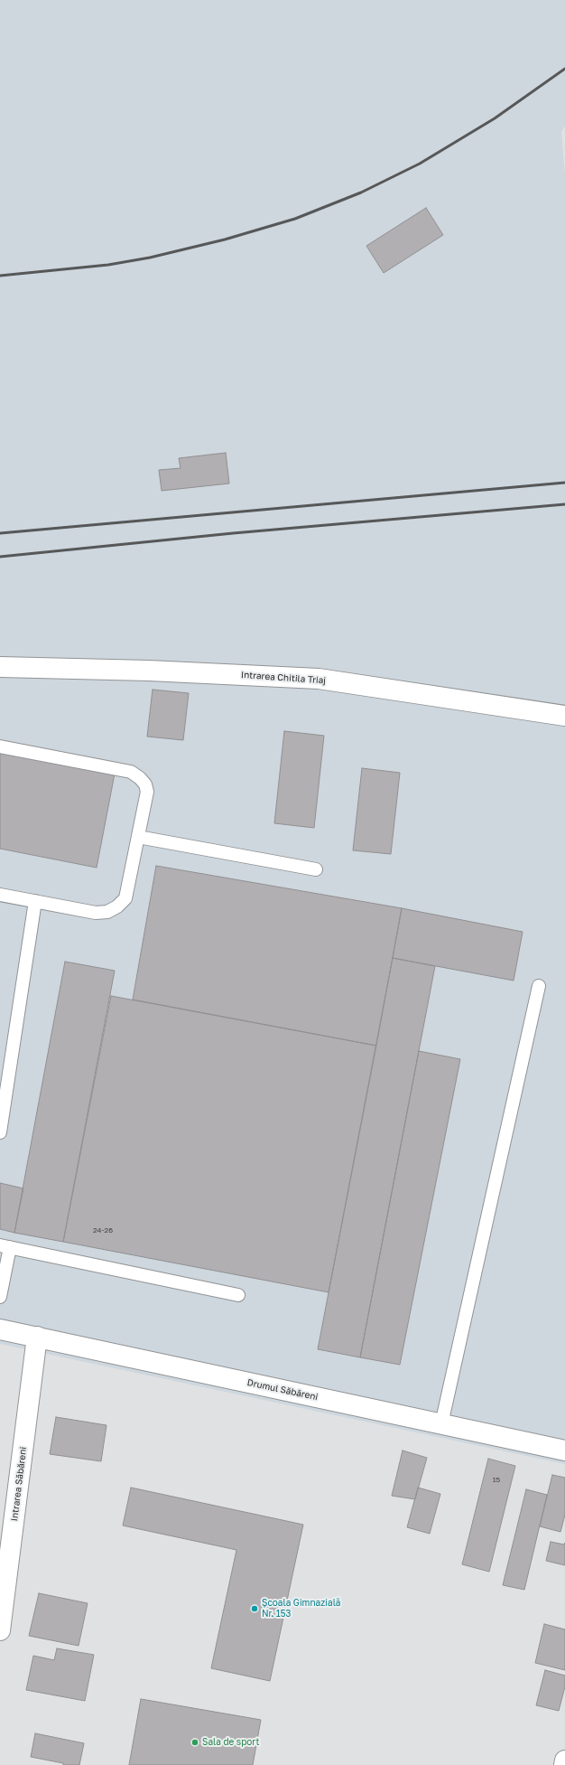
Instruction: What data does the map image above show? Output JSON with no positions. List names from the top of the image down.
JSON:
{
  "streets": {
    "street": ["Intrarea Chitila Triaj", "Drumul Săbăreni", "Intrarea Săbăreni"]
  },
  "crossings": [
    ["Drumul Săbăreni", "Intrarea Săbăreni"]
  ],
  "places": ["Școala Gimnazială Nr. 153", "Sala de sport"],
  "house_numbers": ["24-26", "15"]
}
